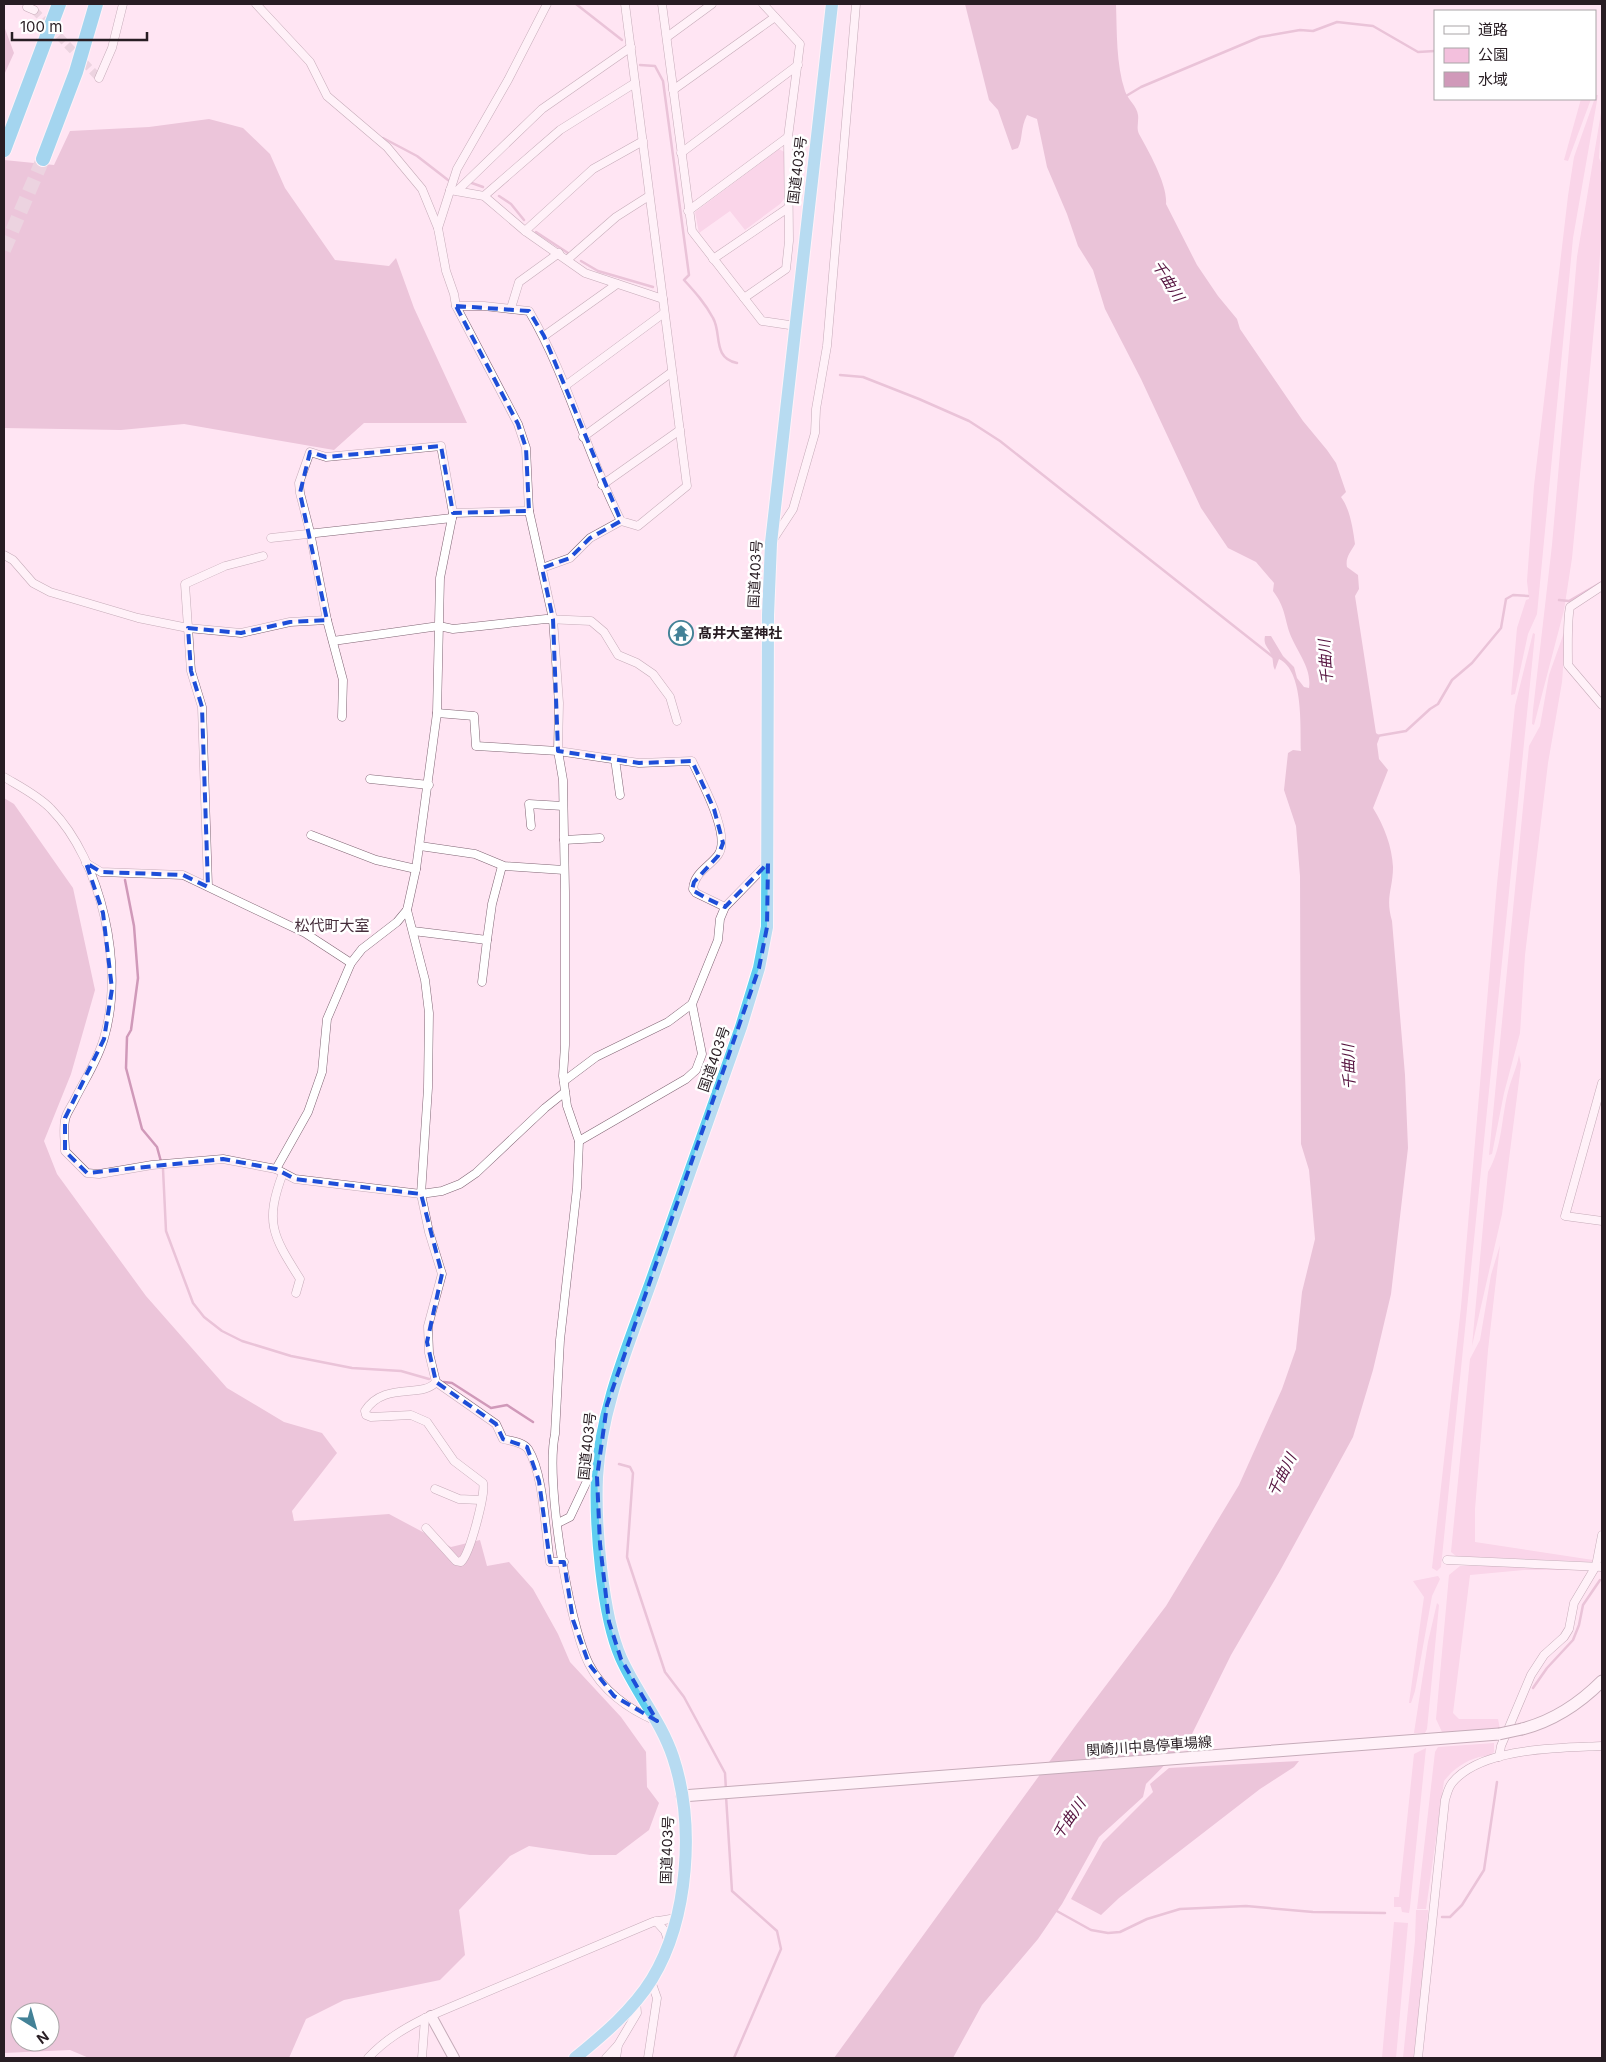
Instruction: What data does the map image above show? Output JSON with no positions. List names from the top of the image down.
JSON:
{
  "streets": {
    "highway": ["国道403号"],
    "main road": ["関崎川中島停車場線"]
  },
  "crossings": [
    ["国道403号", "関崎川中島停車場線"]
  ],
  "districts": ["松代町大室"],
  "water": ["千曲川"],
  "places": {
    "temple": ["髙井大室神社"]
  },
  "legend": ["道路", "公園", "水域"],
  "scale_bar": "100 m",
  "north": "bottom right"
}
